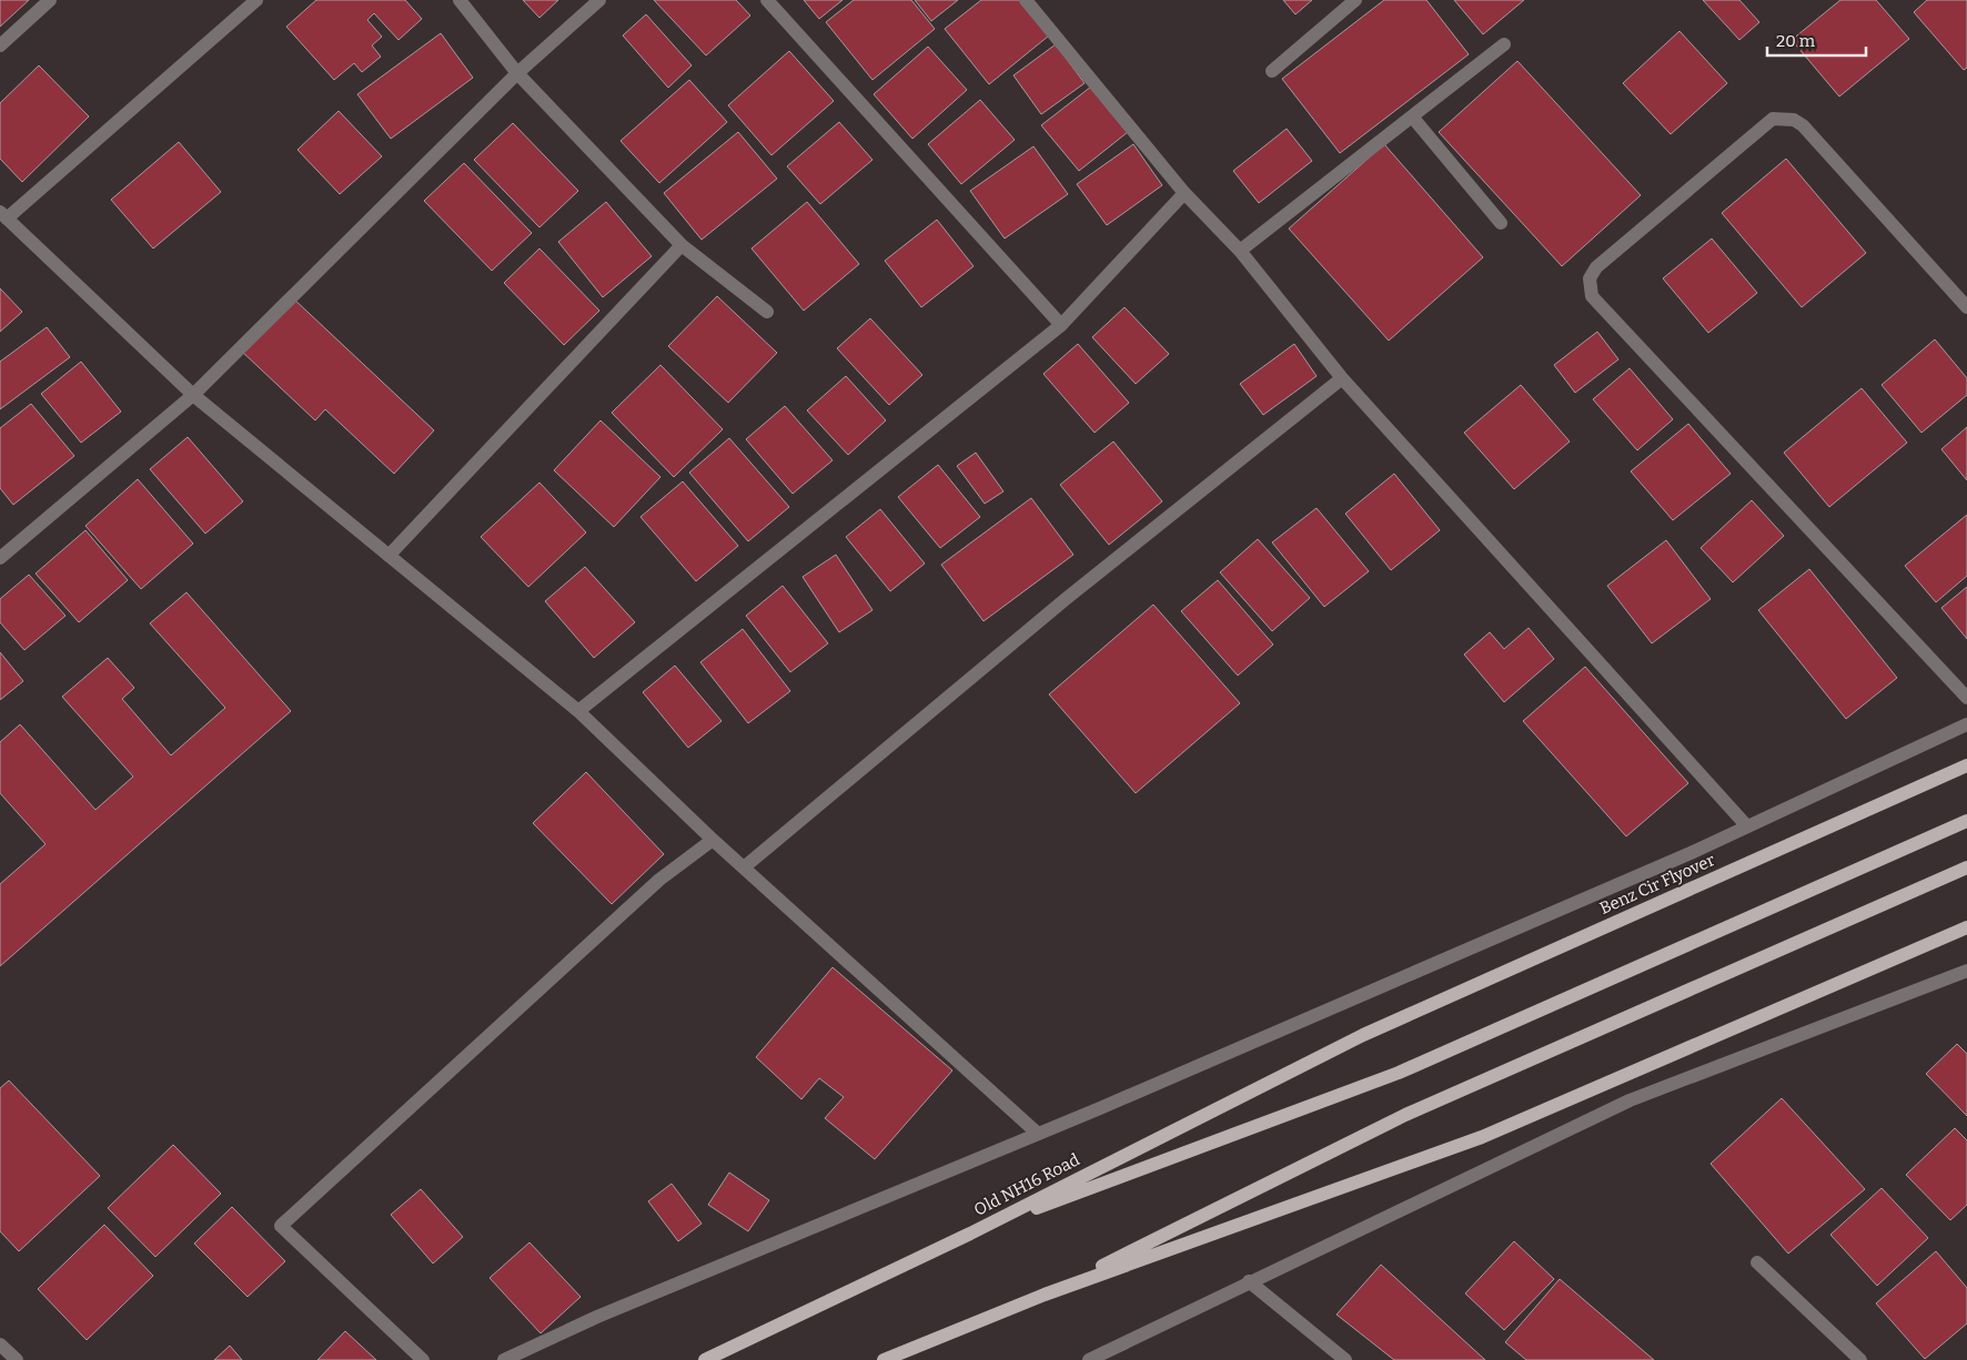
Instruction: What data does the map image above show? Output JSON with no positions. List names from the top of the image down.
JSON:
{
  "streets": {
    "main road": ["Benz Cir Flyover", "Old NH16 Road"]
  },
  "crossings": [
    ["Benz Cir Flyover", "Old NH16 Road"]
  ],
  "scale_bar": "20 m"
}
